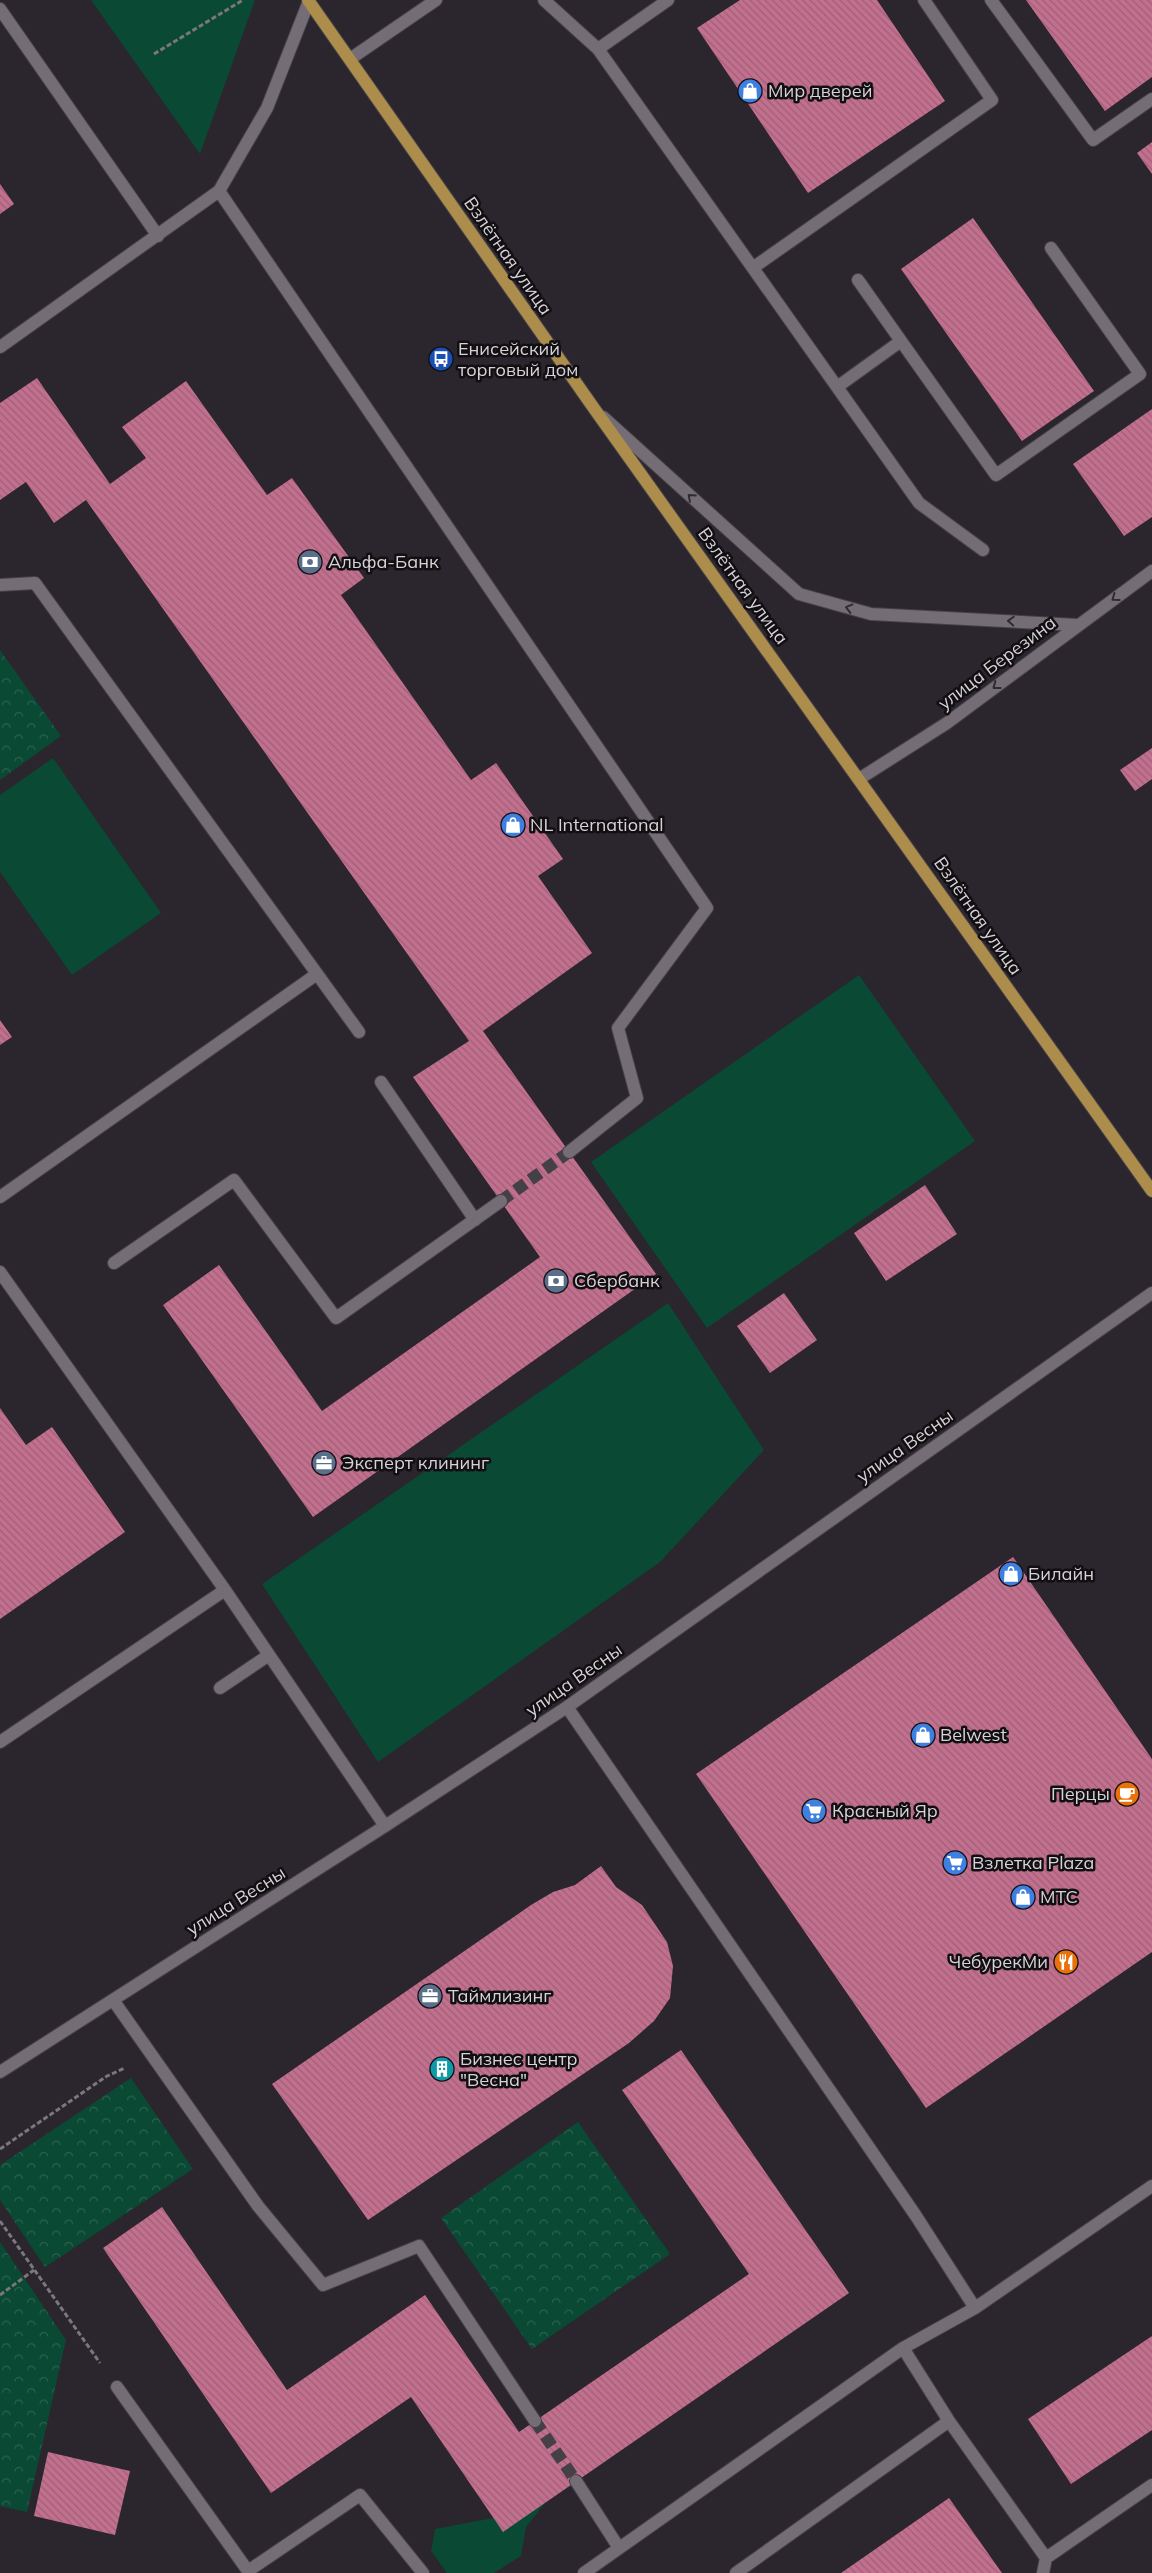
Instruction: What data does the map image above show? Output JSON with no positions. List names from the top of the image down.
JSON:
{
  "streets": {
    "main road": ["Взлётная улица"],
    "street": ["улица Березина", "улица Весны"]
  },
  "crossings": [
    ["Взлётная улица", "улица Березина"]
  ],
  "one_way": ["улица Березина"],
  "places": {
    "shop": [
      "Мир дверей",
      "NL International",
      "Билайн",
      "Belwest",
      "МТС"
    ],
    "bus stop": ["Енисейский торговый дом"],
    "bank": ["Альфа-Банк", "Сбербанк"],
    "office": ["Эксперт клининг", "Таймлизинг"],
    "cafe": ["Перцы"],
    "supermarket": ["Красный Яр", "Взлетка Plaza"],
    "restaurant": ["ЧебурекМи"],
    "building": ["Бизнес центр \"Весна\""]
  }
}
